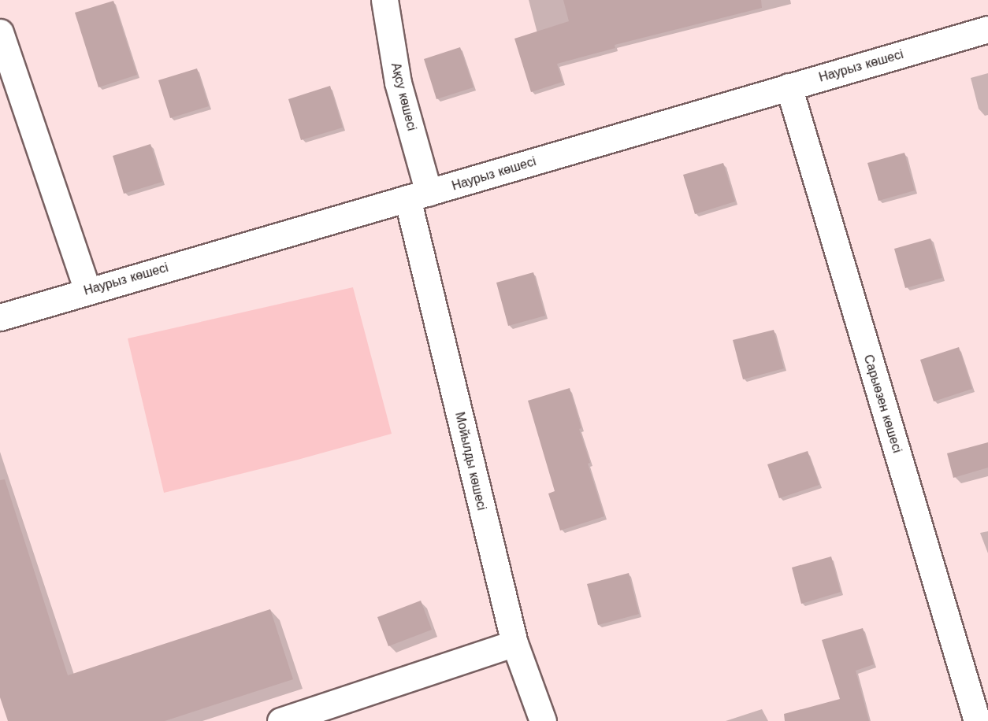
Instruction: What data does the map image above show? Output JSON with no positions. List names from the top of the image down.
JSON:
{
  "streets": {
    "street": [
      "Наурыз көшесі",
      "Ақсу көшесі",
      "Сарыөзен көшесі",
      "Мойылды көшесі"
    ]
  },
  "crossings": [
    ["Наурыз көшесі", "Ақсу көшесі"],
    ["Наурыз көшесі", "Сарыөзен көшесі"],
    ["Наурыз көшесі", "Мойылды көшесі"],
    ["Ақсу көшесі", "Мойылды көшесі"]
  ]
}
